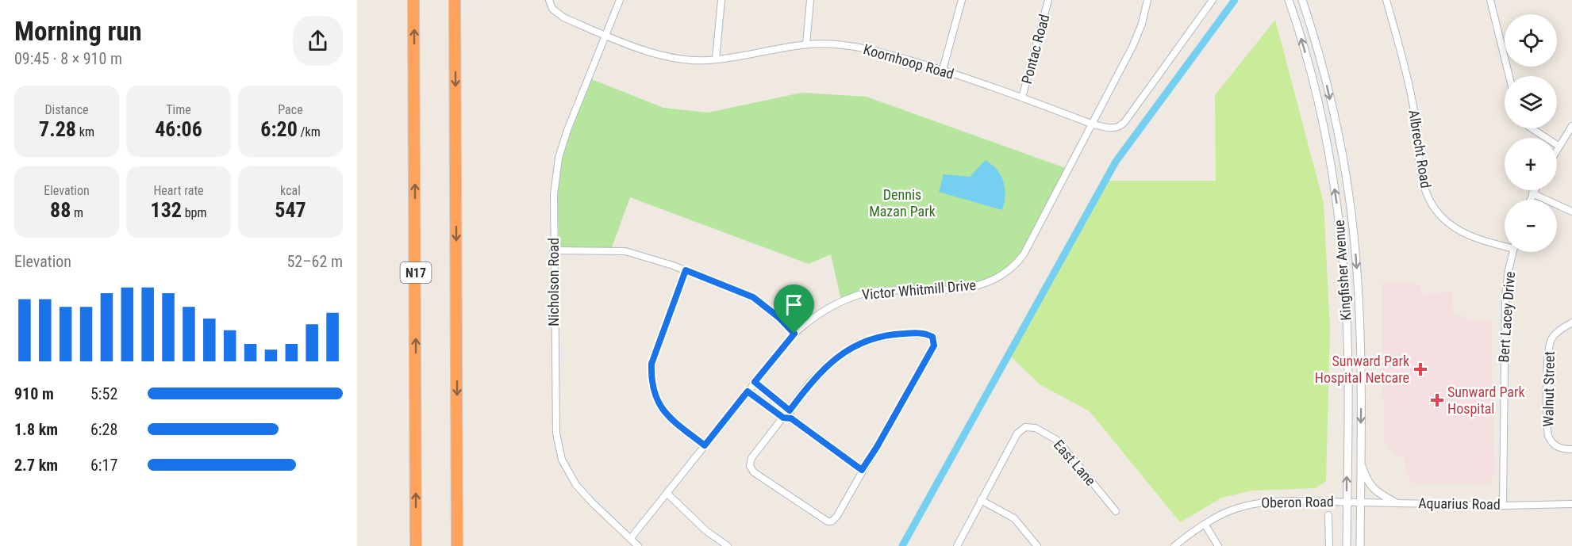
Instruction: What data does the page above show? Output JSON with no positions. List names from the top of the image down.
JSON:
{
  "streets": {
    "highway": ["N17"],
    "street": [
      "Pontac Road",
      "Koornhoop Road",
      "Albrecht Road",
      "Kingfisher Avenue",
      "Nicholson Road",
      "Victor Whitmill Drive",
      "Bert Lacey Drive",
      "Walnut Street",
      "East Lane",
      "Oberon Road",
      "Aquarius Road"
    ]
  },
  "crossings": [
    ["Pontac Road", "Koornhoop Road"],
    ["Koornhoop Road", "Nicholson Road"],
    ["Koornhoop Road", "Victor Whitmill Drive"],
    ["Kingfisher Avenue", "Oberon Road"],
    ["Kingfisher Avenue", "Aquarius Road"],
    ["Nicholson Road", "Victor Whitmill Drive"],
    ["Bert Lacey Drive", "Aquarius Road"],
    ["Oberon Road", "Aquarius Road"]
  ],
  "parks": ["Dennis Mazan Park"],
  "places": {
    "health": ["Sunward Park Hospital Netcare", "Sunward Park Hospital"]
  },
  "page": {
    "heading": ["Morning run", "09:45 · 8 × 910 m"],
    "map_buttons": ["+", "−"],
    "stats": [
      ["Distance", "7.28 km"],
      ["Time", "46:06"],
      ["Pace", "6:20 /km"],
      ["Elevation", "88 m"],
      ["Heart rate", "132 bpm"],
      ["kcal", "547"]
    ],
    "chart": ["Elevation", "52–62 m"],
    "list": [
      {
        "name": "910 m",
        "note": "5:52"
      },
      {
        "name": "1.8 km",
        "note": "6:28"
      },
      {
        "name": "2.7 km",
        "note": "6:17"
      }
    ]
  }
}
